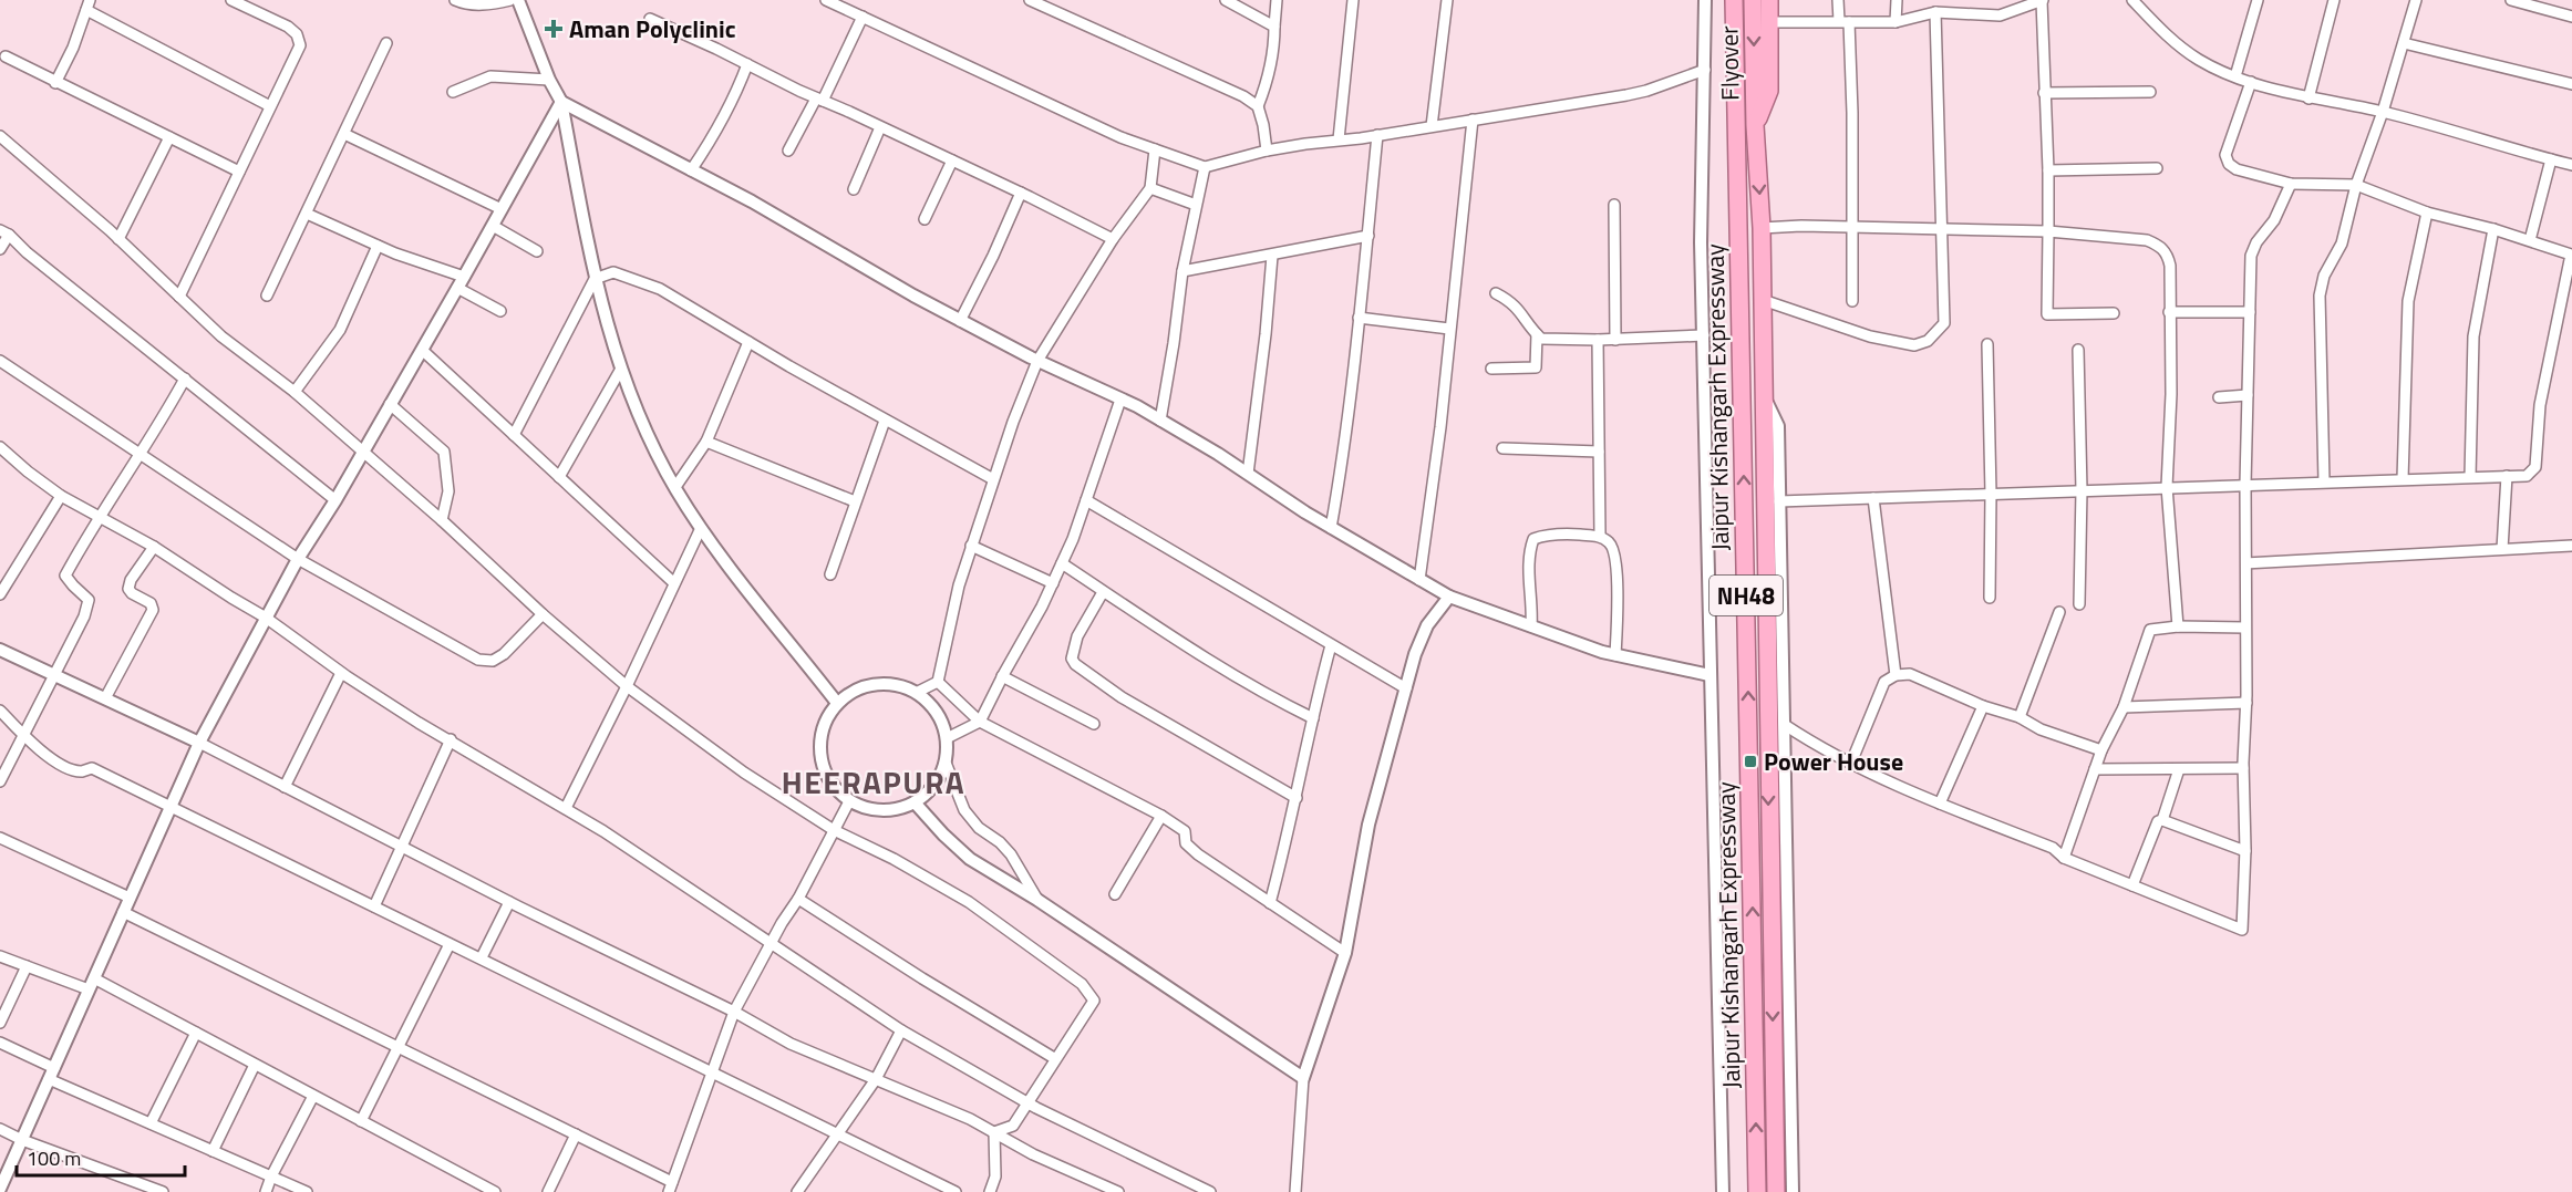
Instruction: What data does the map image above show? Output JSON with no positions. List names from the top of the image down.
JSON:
{
  "streets": {
    "highway": ["Flyover", "Jaipur Kishangarh Expressway", "NH48"]
  },
  "crossings": [
    ["Flyover", "Jaipur Kishangarh Expressway"]
  ],
  "districts": ["HEERAPURA"],
  "places": {
    "health": ["Aman Polyclinic"],
    "transit": ["Power House"]
  },
  "scale_bar": "100 m"
}
